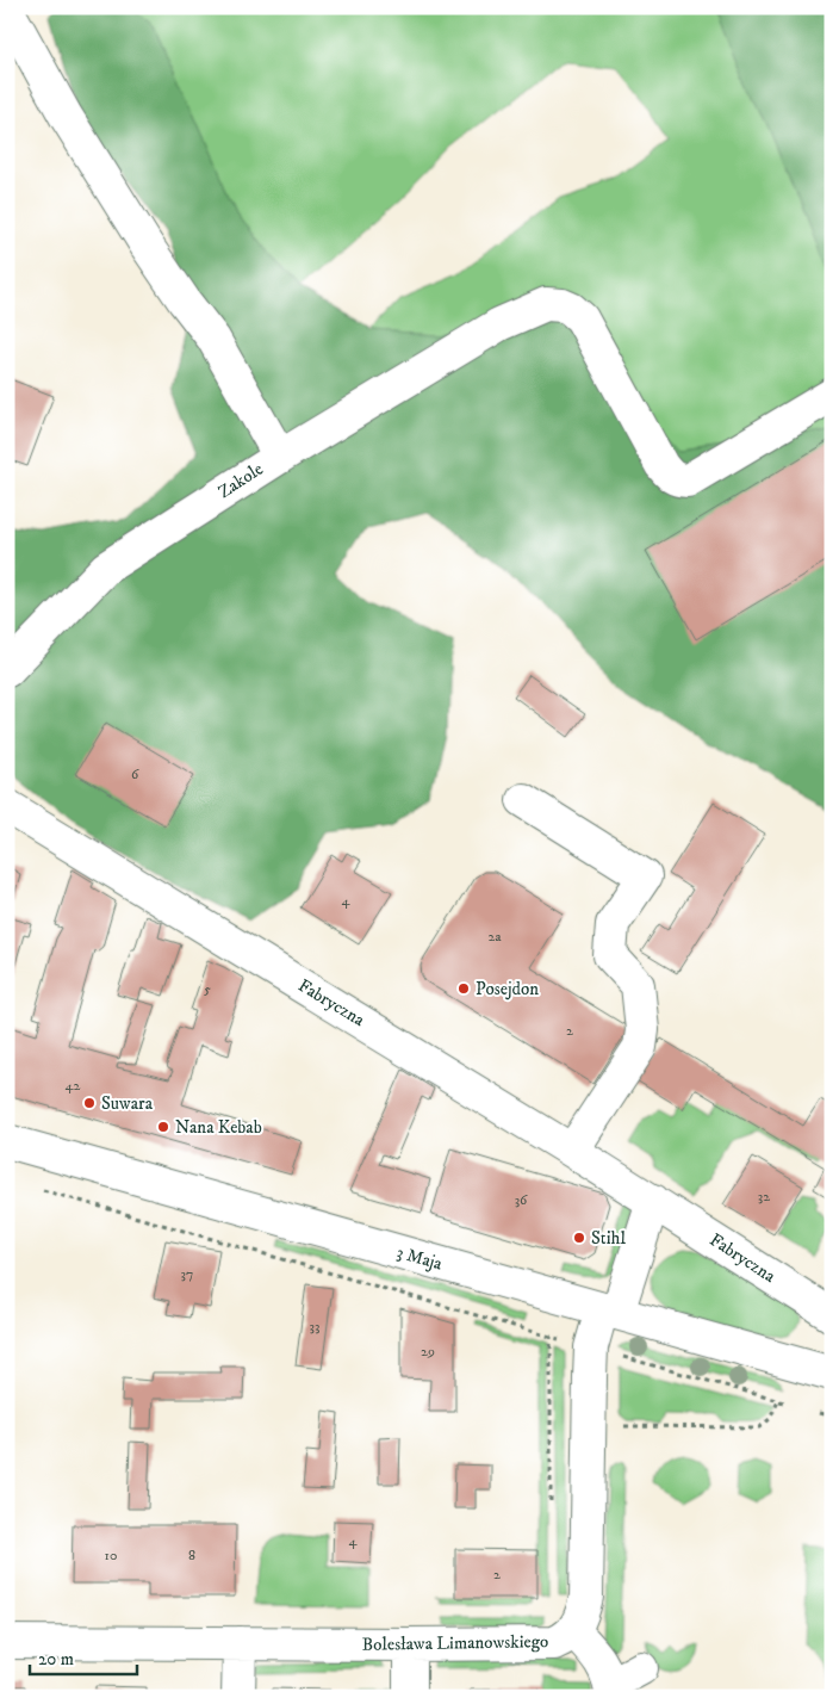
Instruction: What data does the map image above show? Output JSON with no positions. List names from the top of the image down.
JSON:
{
  "streets": {
    "street": [
      "Zakole",
      "Fabryczna",
      "3 Maja",
      "Bolesława Limanowskiego"
    ]
  },
  "crossings": [
    ["3 Maja", "Bolesława Limanowskiego"]
  ],
  "places": [
    "Posejdon",
    "Suwara",
    "Nana Kebab",
    "Stihl"
  ],
  "house_numbers": [
    "6",
    "4",
    "2a",
    "5",
    "2",
    "42",
    "32",
    "36",
    "37",
    "33",
    "29",
    "4",
    "10",
    "8",
    "2"
  ],
  "scale_bar": "20 m"
}
